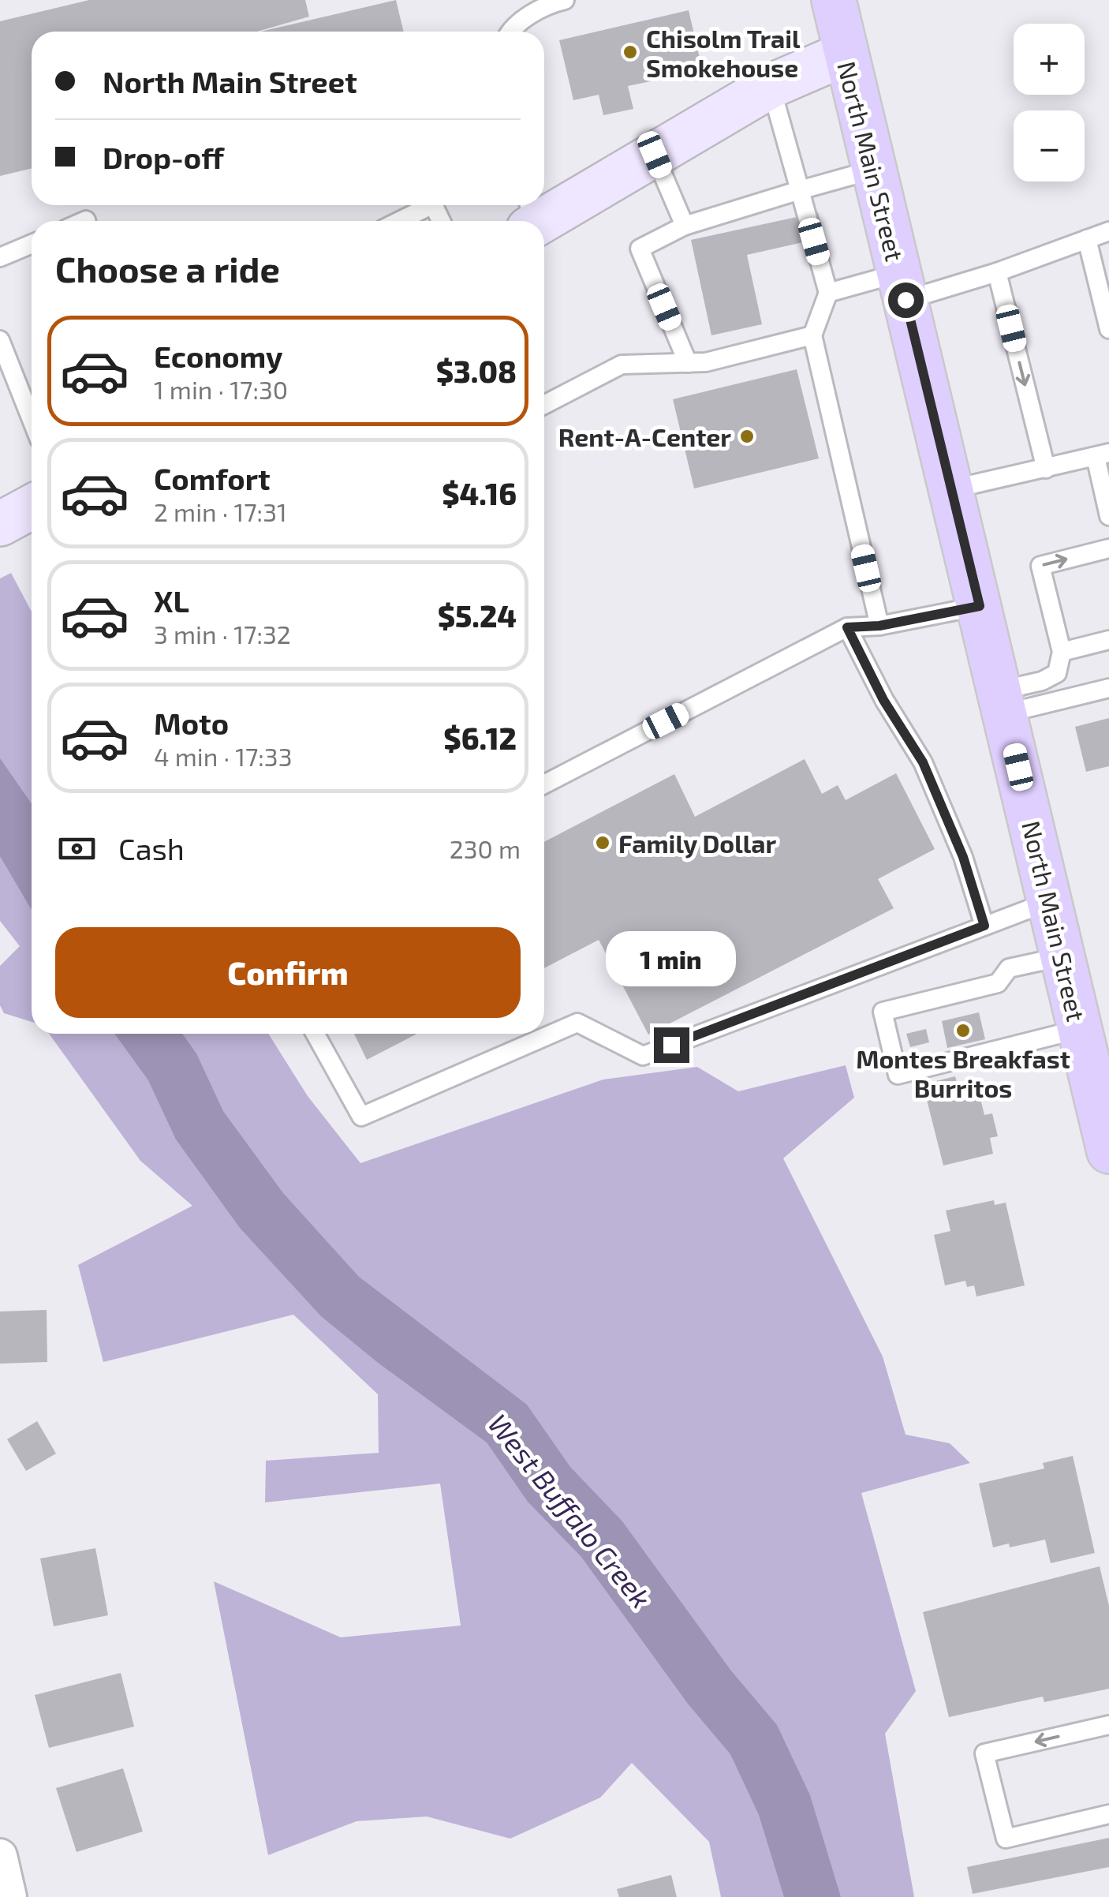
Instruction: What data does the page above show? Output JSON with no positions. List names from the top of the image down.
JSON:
{
  "streets": {
    "main road": ["North Main Street"]
  },
  "water": ["West Buffalo Creek"],
  "places": [
    "Chisolm Trail Smokehouse",
    "Rent-A-Center",
    "Family Dollar",
    "Montes Breakfast Burritos"
  ],
  "page": {
    "map_buttons": ["+", "−"],
    "banner": ["North Main Street", "Drop-off"],
    "heading": "Choose a ride",
    "list": [
      {
        "name": "Economy",
        "note": "1 min · 17:30",
        "value": "$3.08"
      },
      {
        "name": "Comfort",
        "note": "2 min · 17:31",
        "value": "$4.16"
      },
      {
        "name": "XL",
        "note": "3 min · 17:32",
        "value": "$5.24"
      },
      {
        "name": "Moto",
        "note": "4 min · 17:33",
        "value": "$6.12"
      }
    ],
    "pay": ["Cash", "230 m"],
    "buttons": "Confirm",
    "bubble": "1 min"
  }
}
